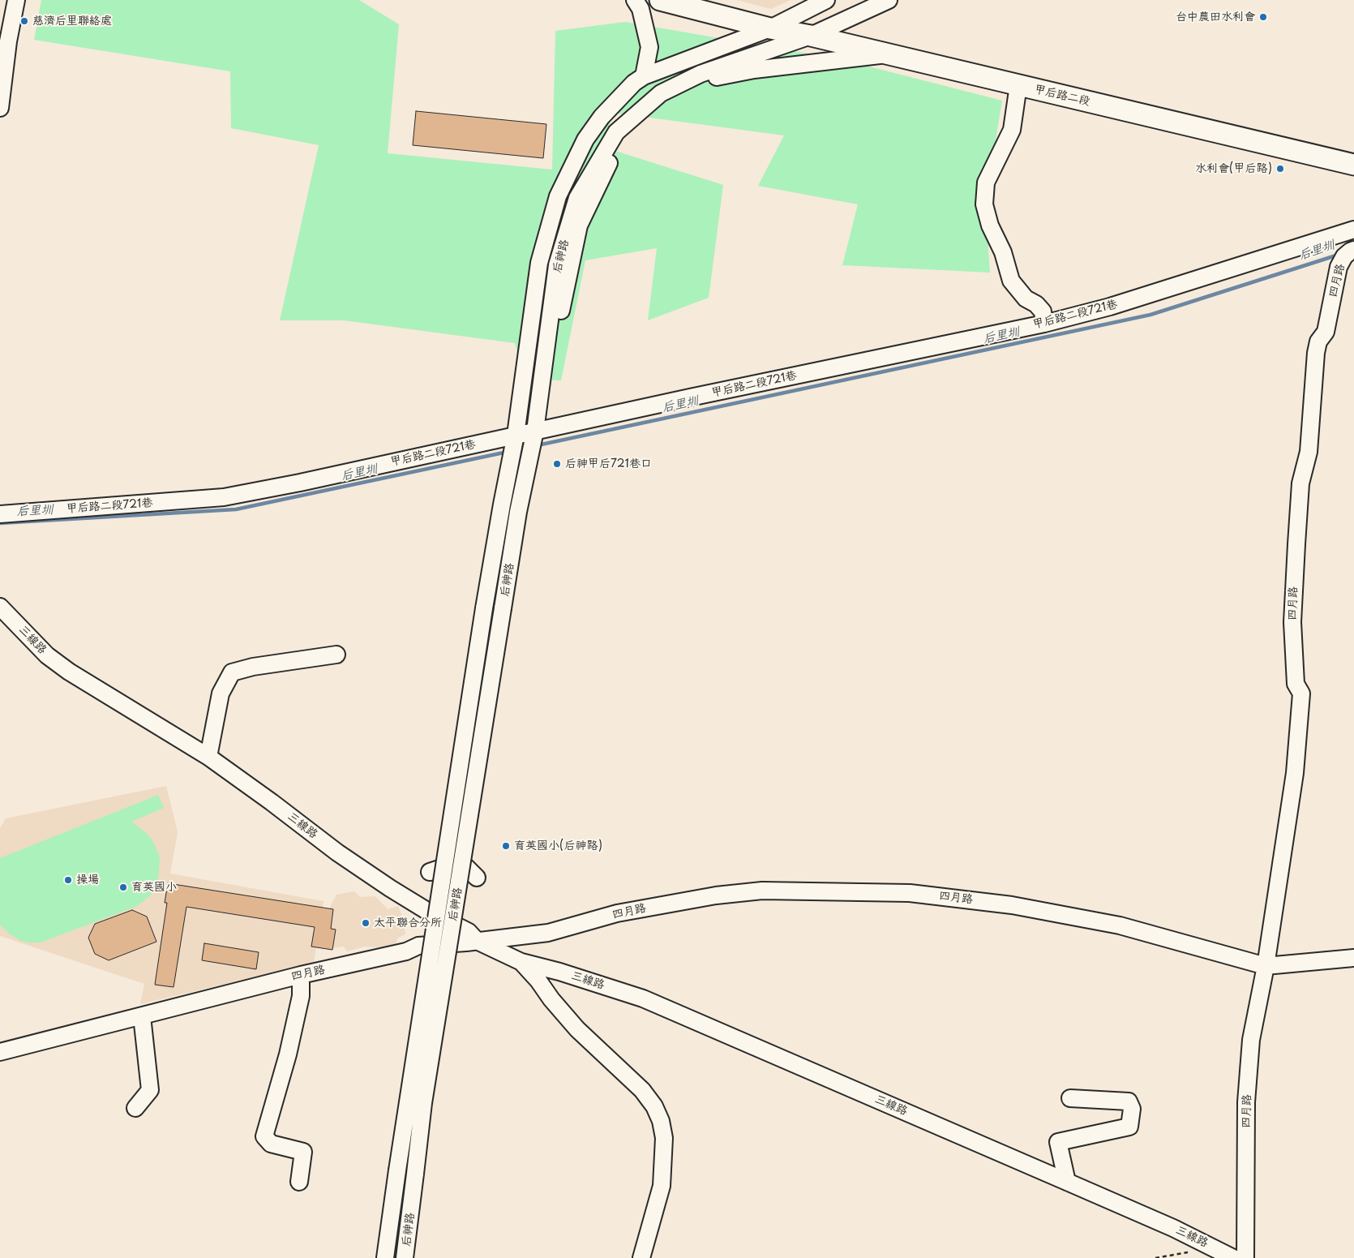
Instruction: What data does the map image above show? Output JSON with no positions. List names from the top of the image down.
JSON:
{
  "streets": {
    "main road": ["甲后路二段"],
    "street": [
      "后神路",
      "四月路",
      "甲后路二段721巷",
      "三線路"
    ]
  },
  "crossings": [
    ["甲后路二段", "后神路"],
    ["后神路", "甲后路二段721巷"],
    ["四月路", "三線路"]
  ],
  "water": ["后里圳"],
  "places": [
    "台中農田水利會",
    "慈濟后里聯絡處",
    "水利會(甲后路)",
    "后神甲后721巷口",
    "育英國小(后神路)",
    "操場",
    "育英國小",
    "太平聯合分所"
  ]
}
